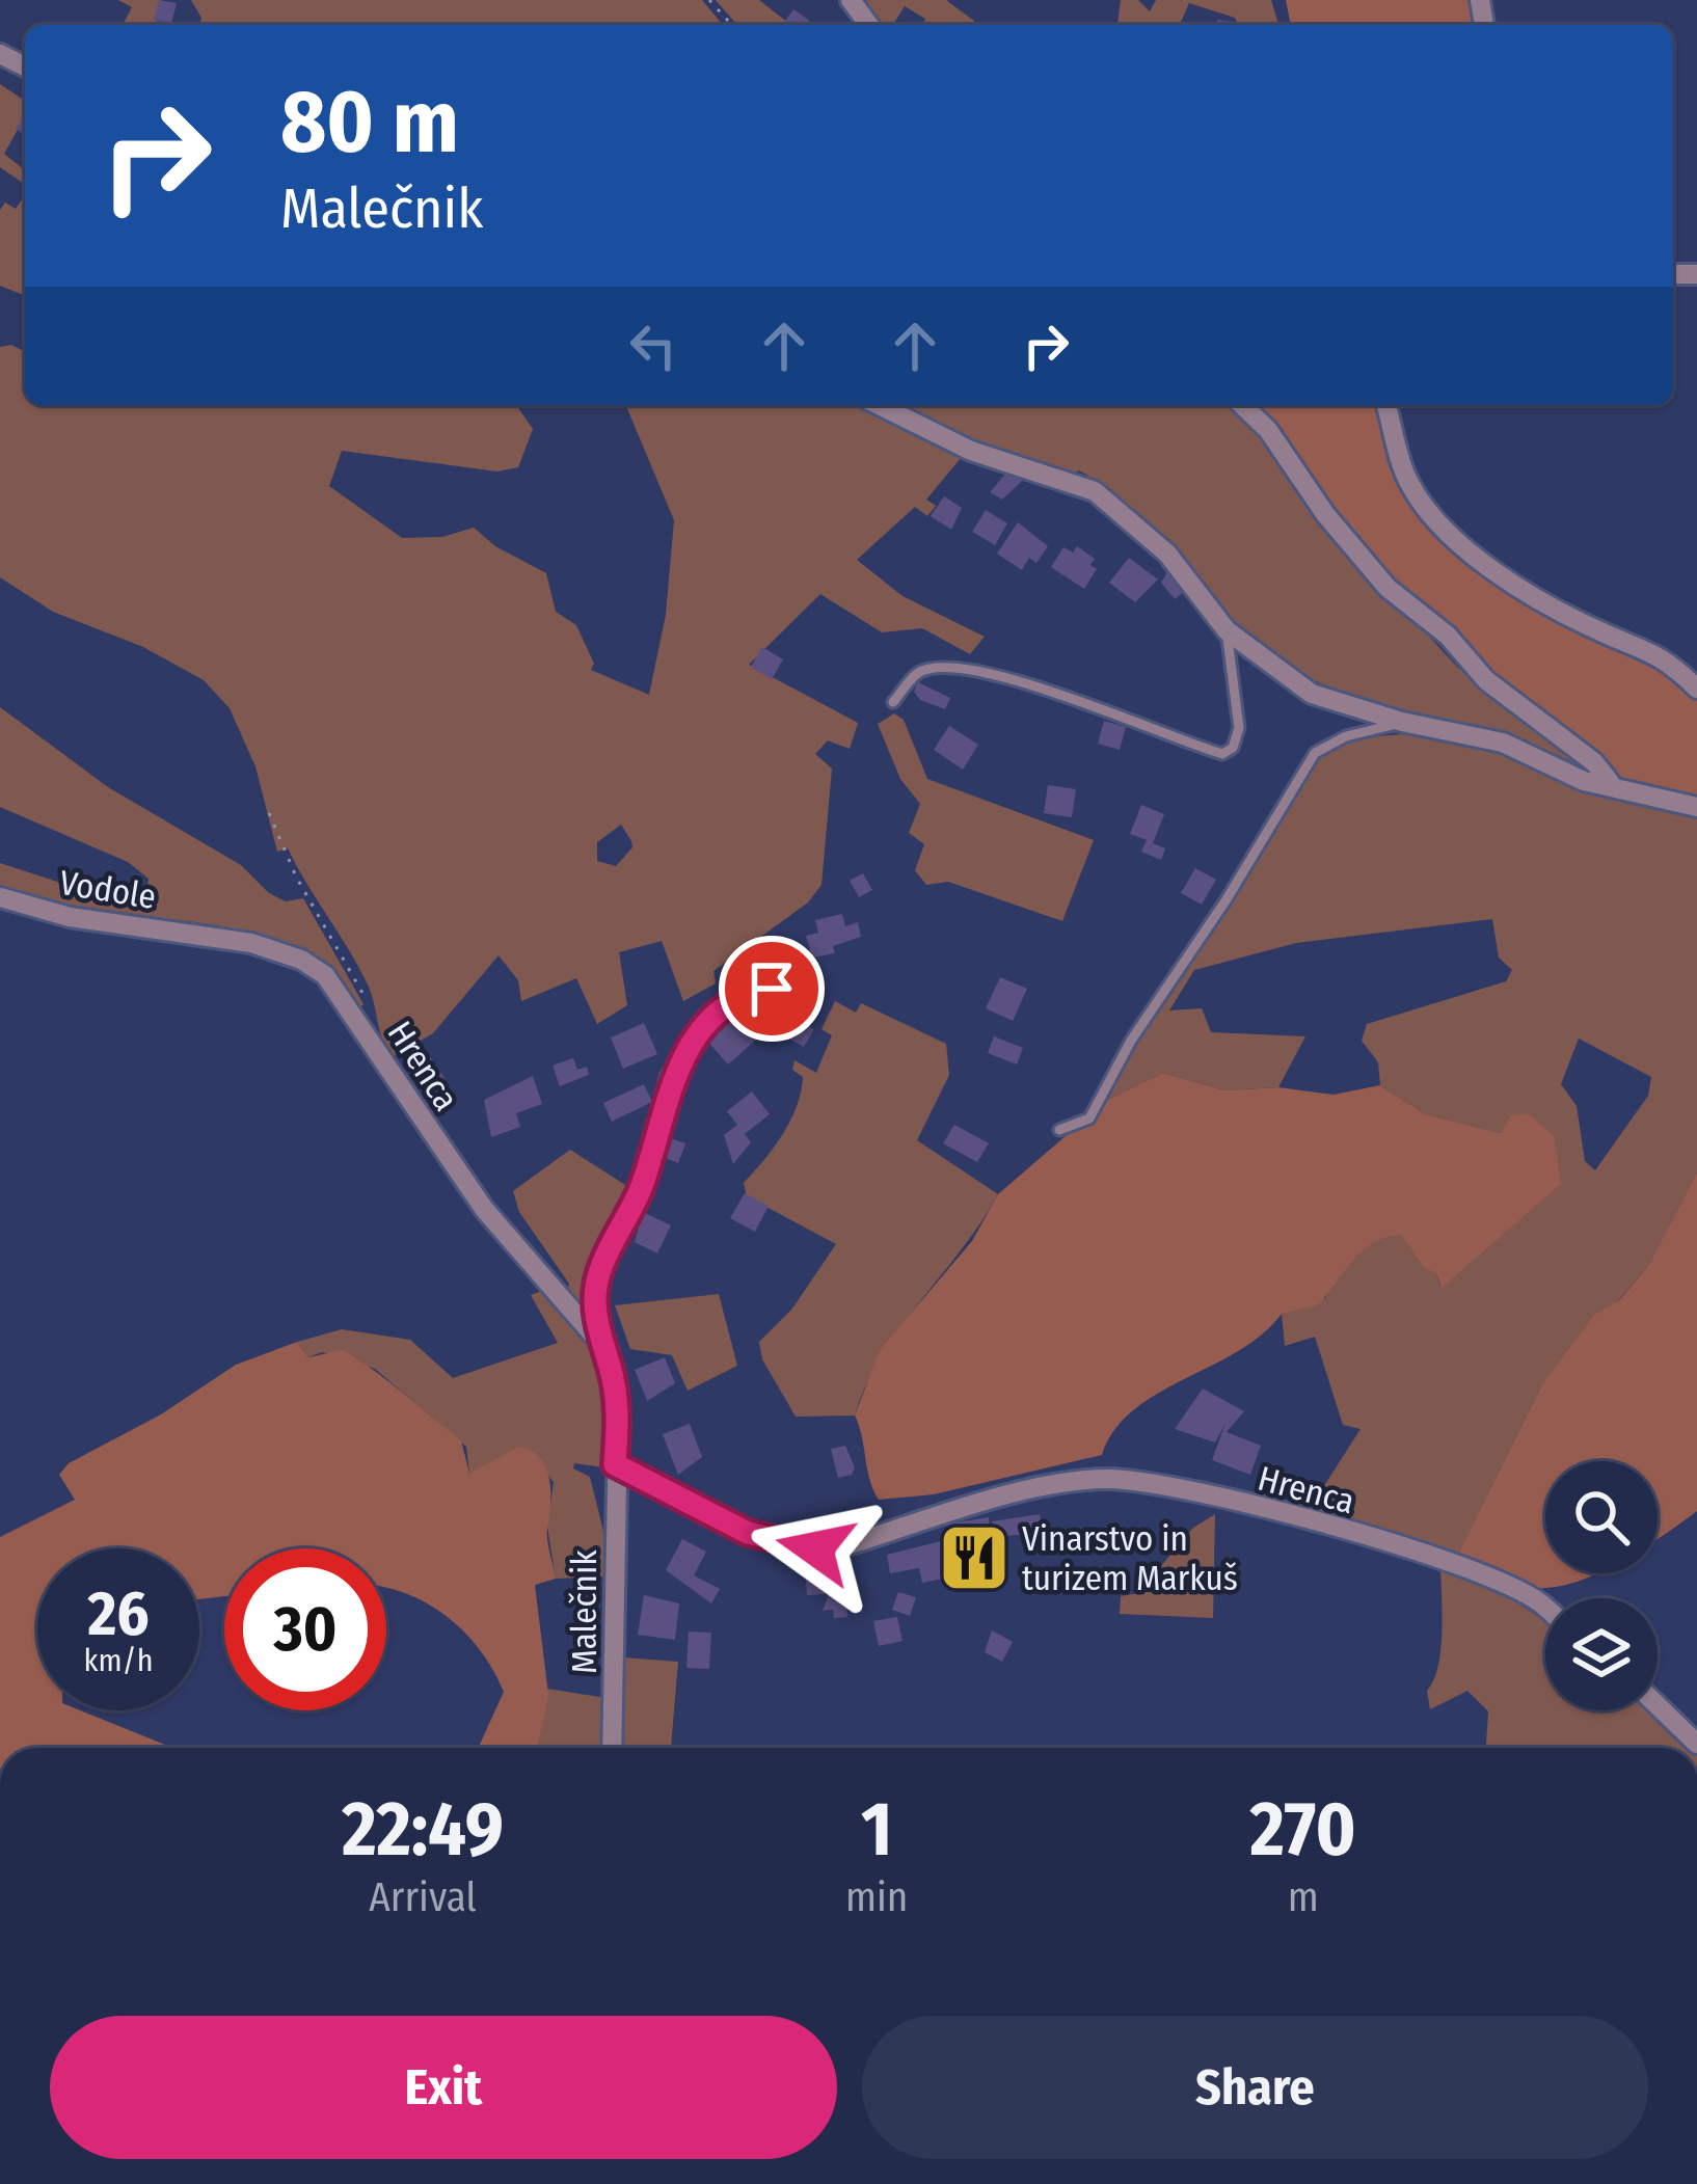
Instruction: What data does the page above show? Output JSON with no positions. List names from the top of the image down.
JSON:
{
  "streets": {
    "street": ["Vodole", "Hrenca", "Malečnik"]
  },
  "crossings": [
    ["Vodole", "Hrenca"],
    ["Hrenca", "Malečnik"]
  ],
  "places": {
    "restaurant": ["Vinarstvo in turizem Markuš"]
  },
  "page": {
    "turn": ["80 m", "Malečnik"],
    "speed": "26 km/h",
    "limit": "30",
    "eta": [
      "22:49",
      "Arrival",
      "1",
      "min",
      "270",
      "m"
    ],
    "buttons": ["Exit", "Share"]
  }
}
